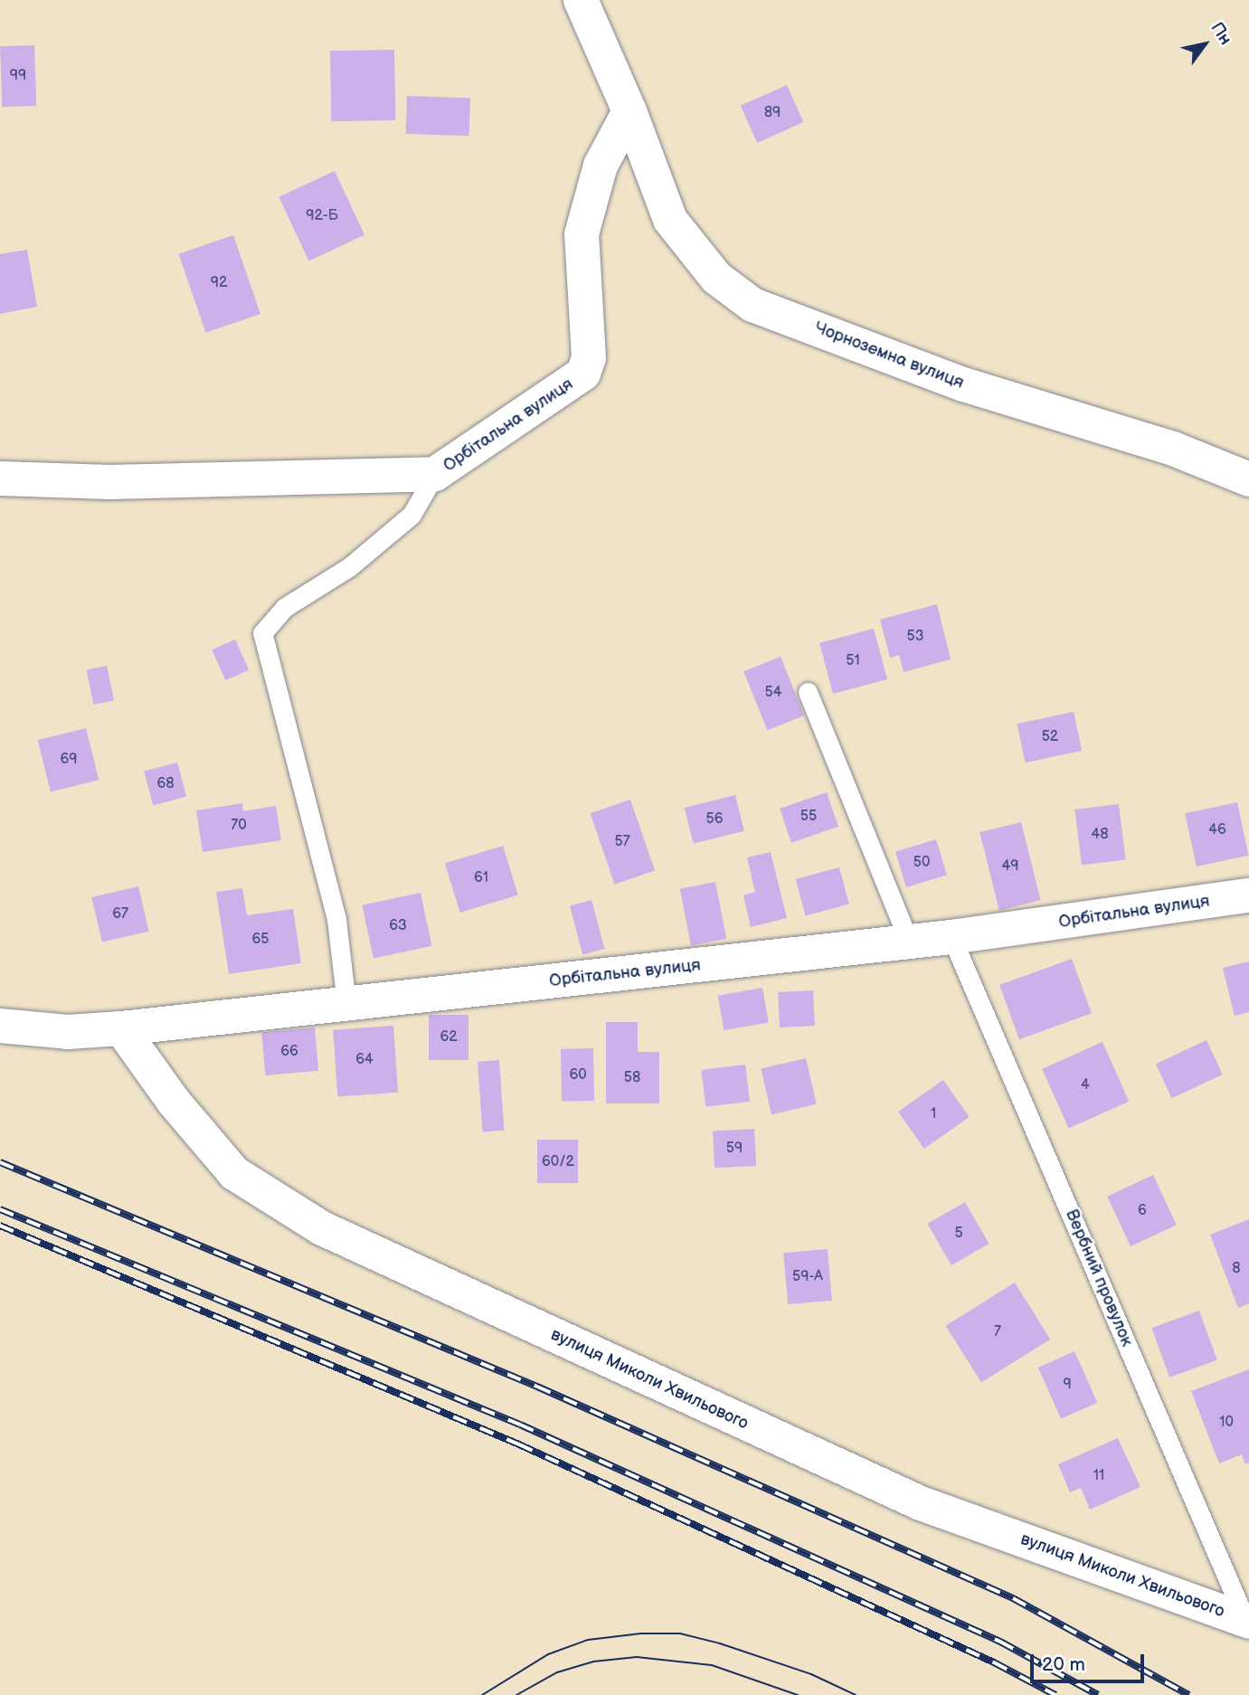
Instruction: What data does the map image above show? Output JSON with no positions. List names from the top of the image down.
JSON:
{
  "streets": {
    "street": ["Чорноземна вулиця", "Орбітальна вулиця", "вулиця Миколи Хвильового"],
    "lane": ["Вербний провулок"]
  },
  "crossings": [
    ["Чорноземна вулиця", "Орбітальна вулиця"],
    ["Орбітальна вулиця", "Вербний провулок"],
    ["Орбітальна вулиця", "вулиця Миколи Хвильового"],
    ["Вербний провулок", "вулиця Миколи Хвильового"]
  ],
  "house_numbers": [
    "99",
    "89",
    "92-Б",
    "92",
    "53",
    "51",
    "54",
    "52",
    "69",
    "68",
    "55",
    "56",
    "70",
    "46",
    "48",
    "57",
    "50",
    "49",
    "61",
    "67",
    "63",
    "65",
    "62",
    "66",
    "64",
    "60",
    "58",
    "4",
    "1",
    "59",
    "60/2",
    "6",
    "5",
    "8",
    "59-А",
    "7",
    "9",
    "10",
    "11"
  ],
  "scale_bar": "20 m",
  "north": "top right"
}
